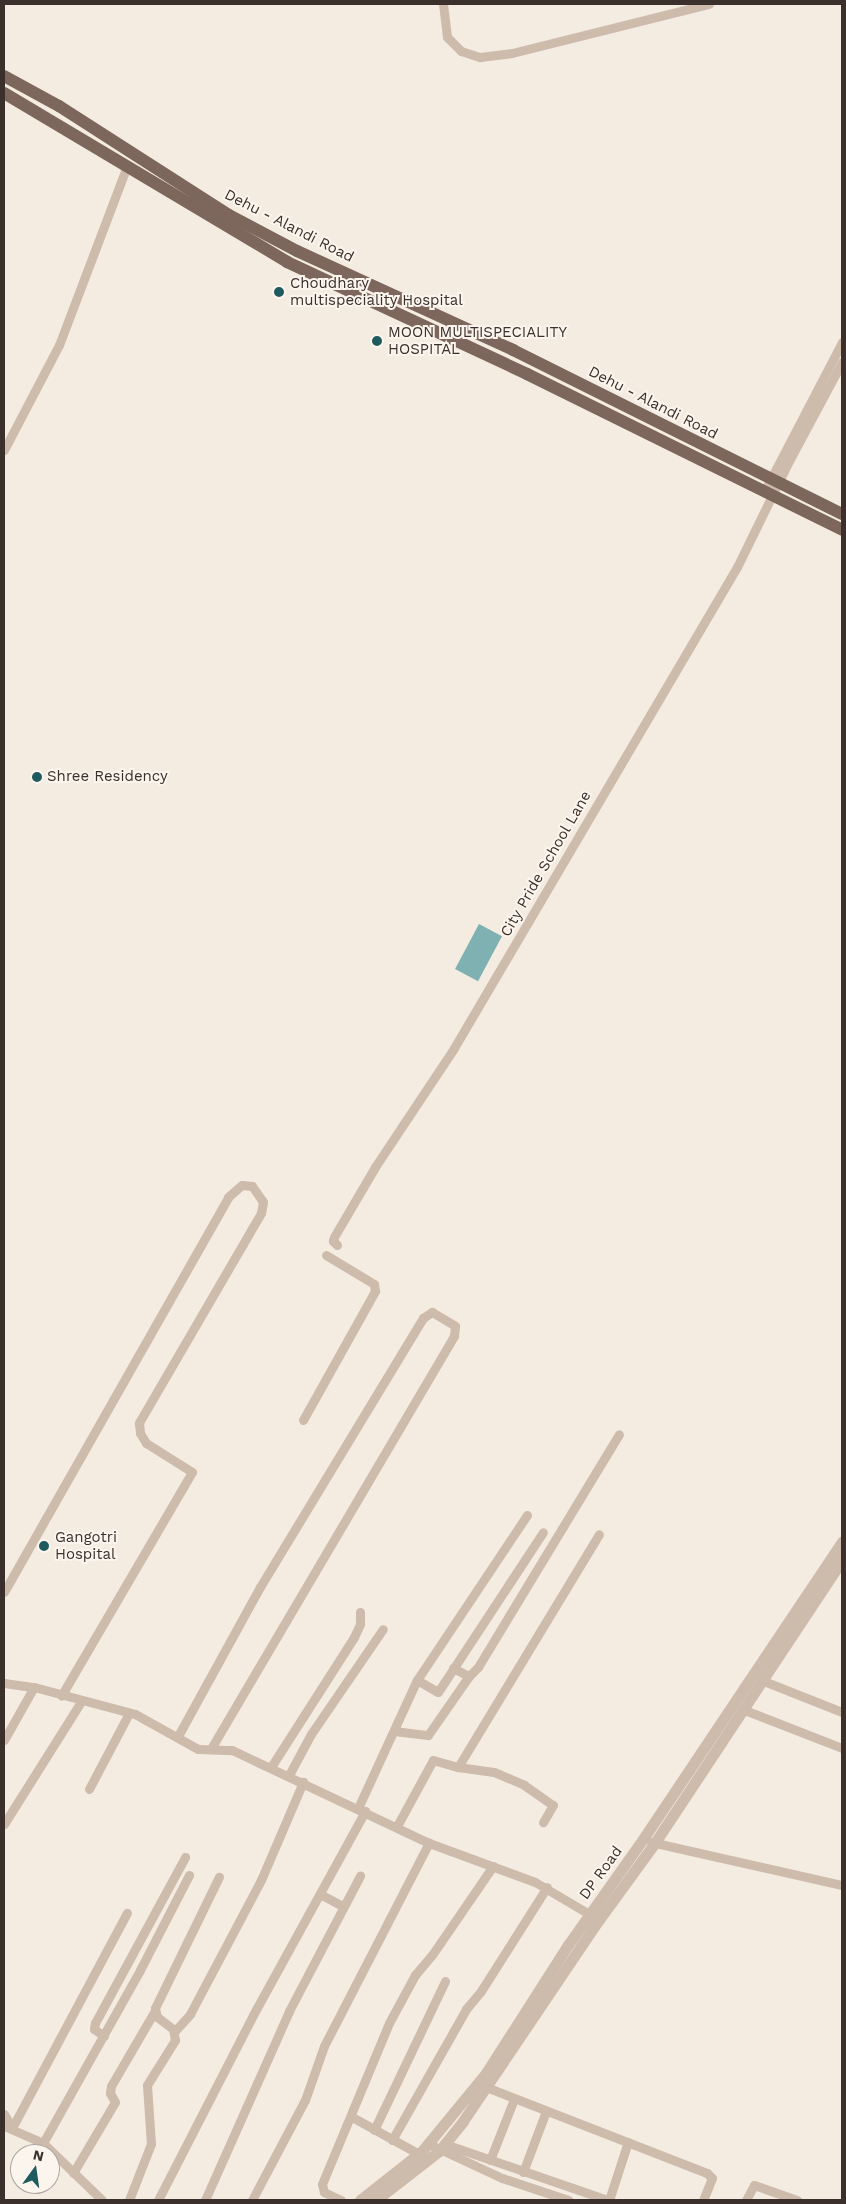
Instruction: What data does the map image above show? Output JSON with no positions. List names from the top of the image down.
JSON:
{
  "streets": {
    "main road": ["Dehu - Alandi Road"],
    "street": ["City Pride School Lane", "DP Road"]
  },
  "crossings": [
    ["Dehu - Alandi Road", "City Pride School Lane"]
  ],
  "places": [
    "Choudhary multispeciality Hospital",
    "MOON MULTISPECIALITY HOSPITAL",
    "Shree Residency",
    "Gangotri Hospital"
  ],
  "north": "top"
}
